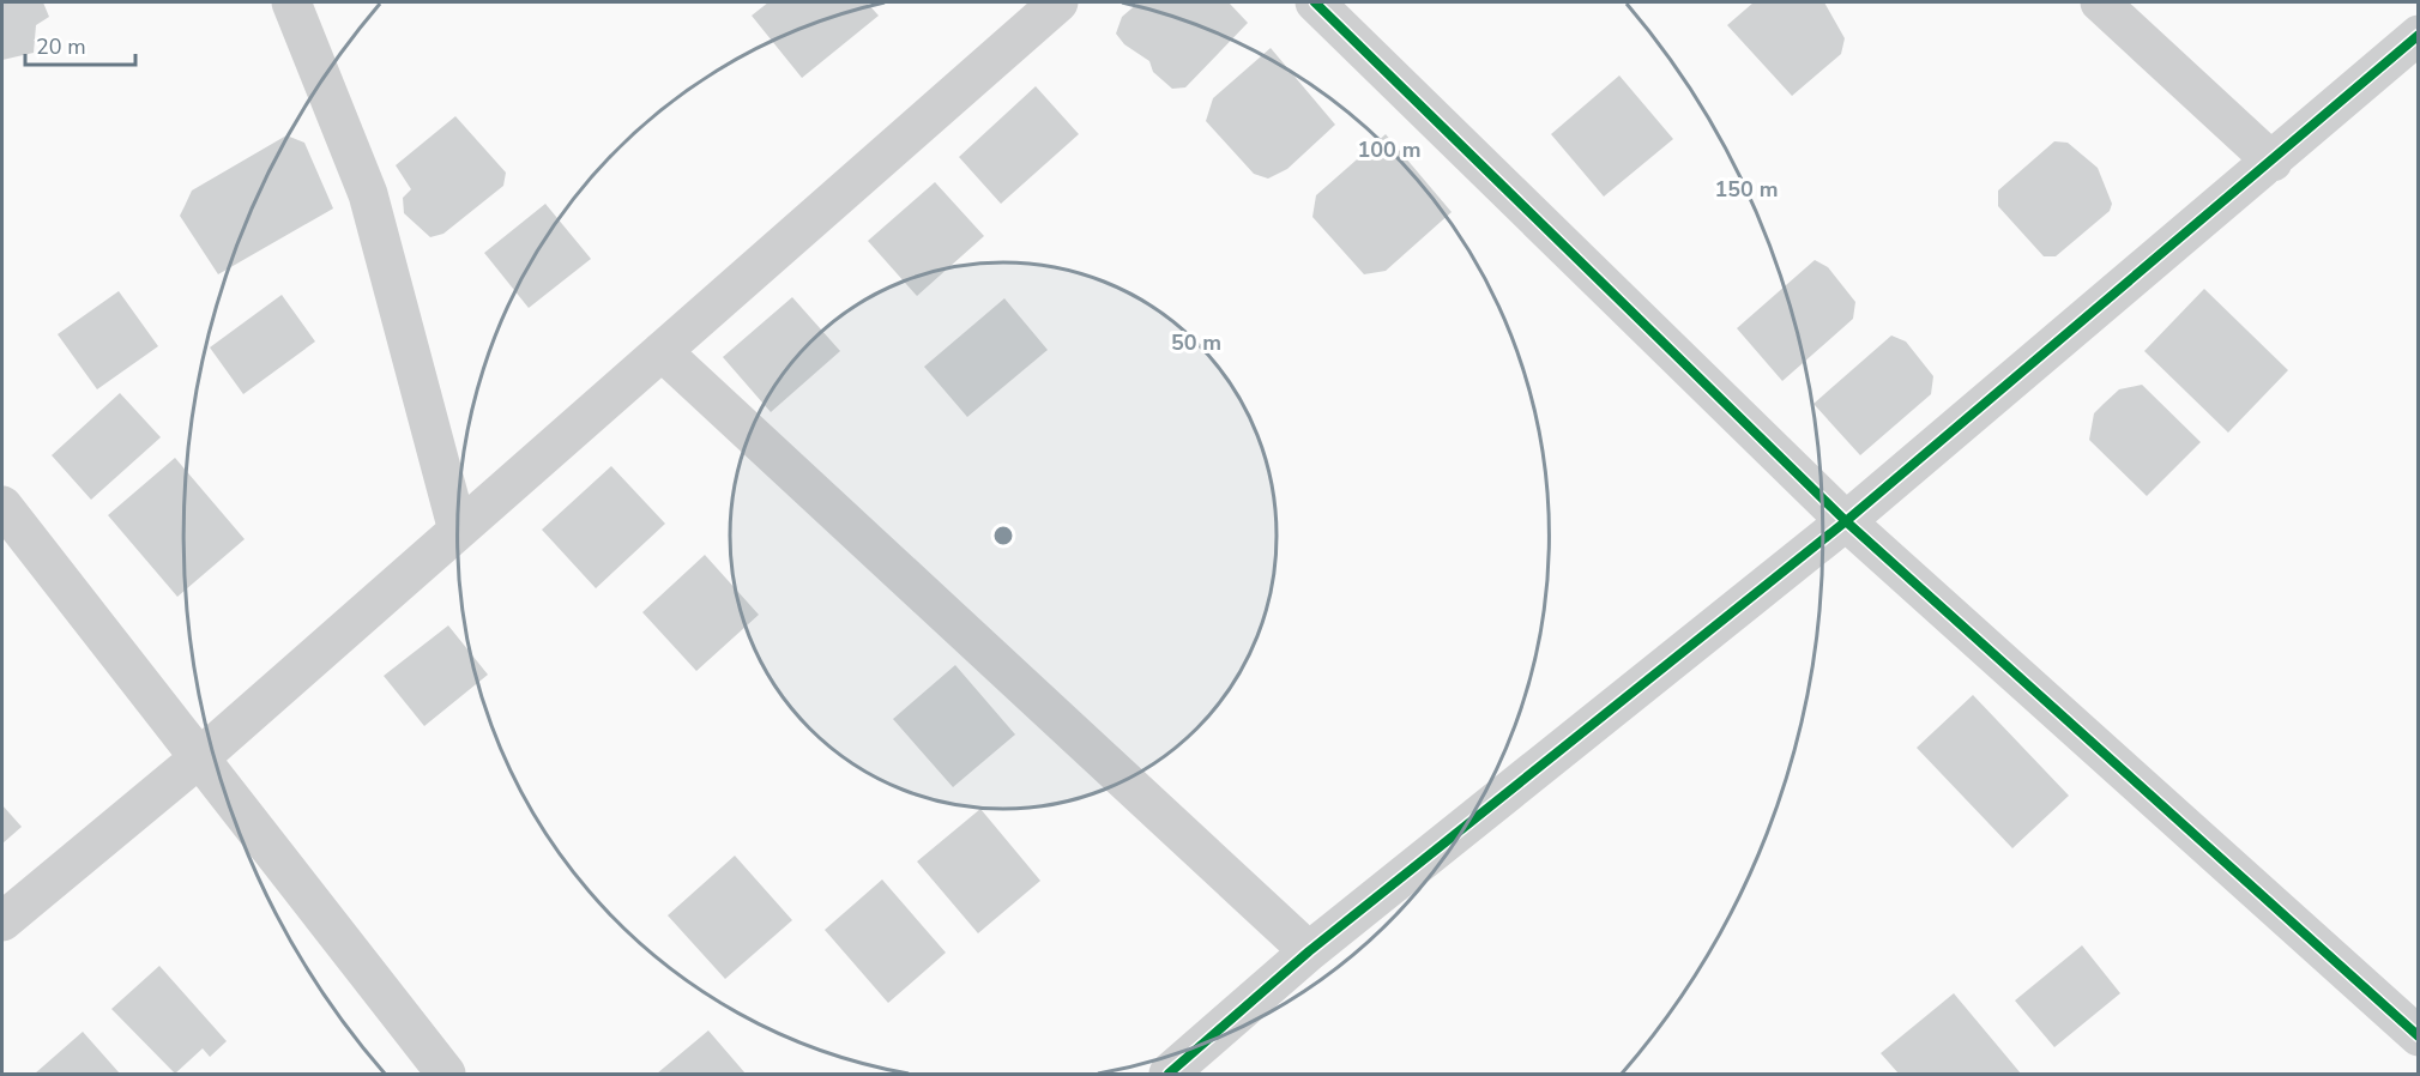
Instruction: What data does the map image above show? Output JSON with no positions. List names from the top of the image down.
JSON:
{
  "scale_bar": "20 m",
  "rings": ["100 m", "150 m", "50 m"]
}
